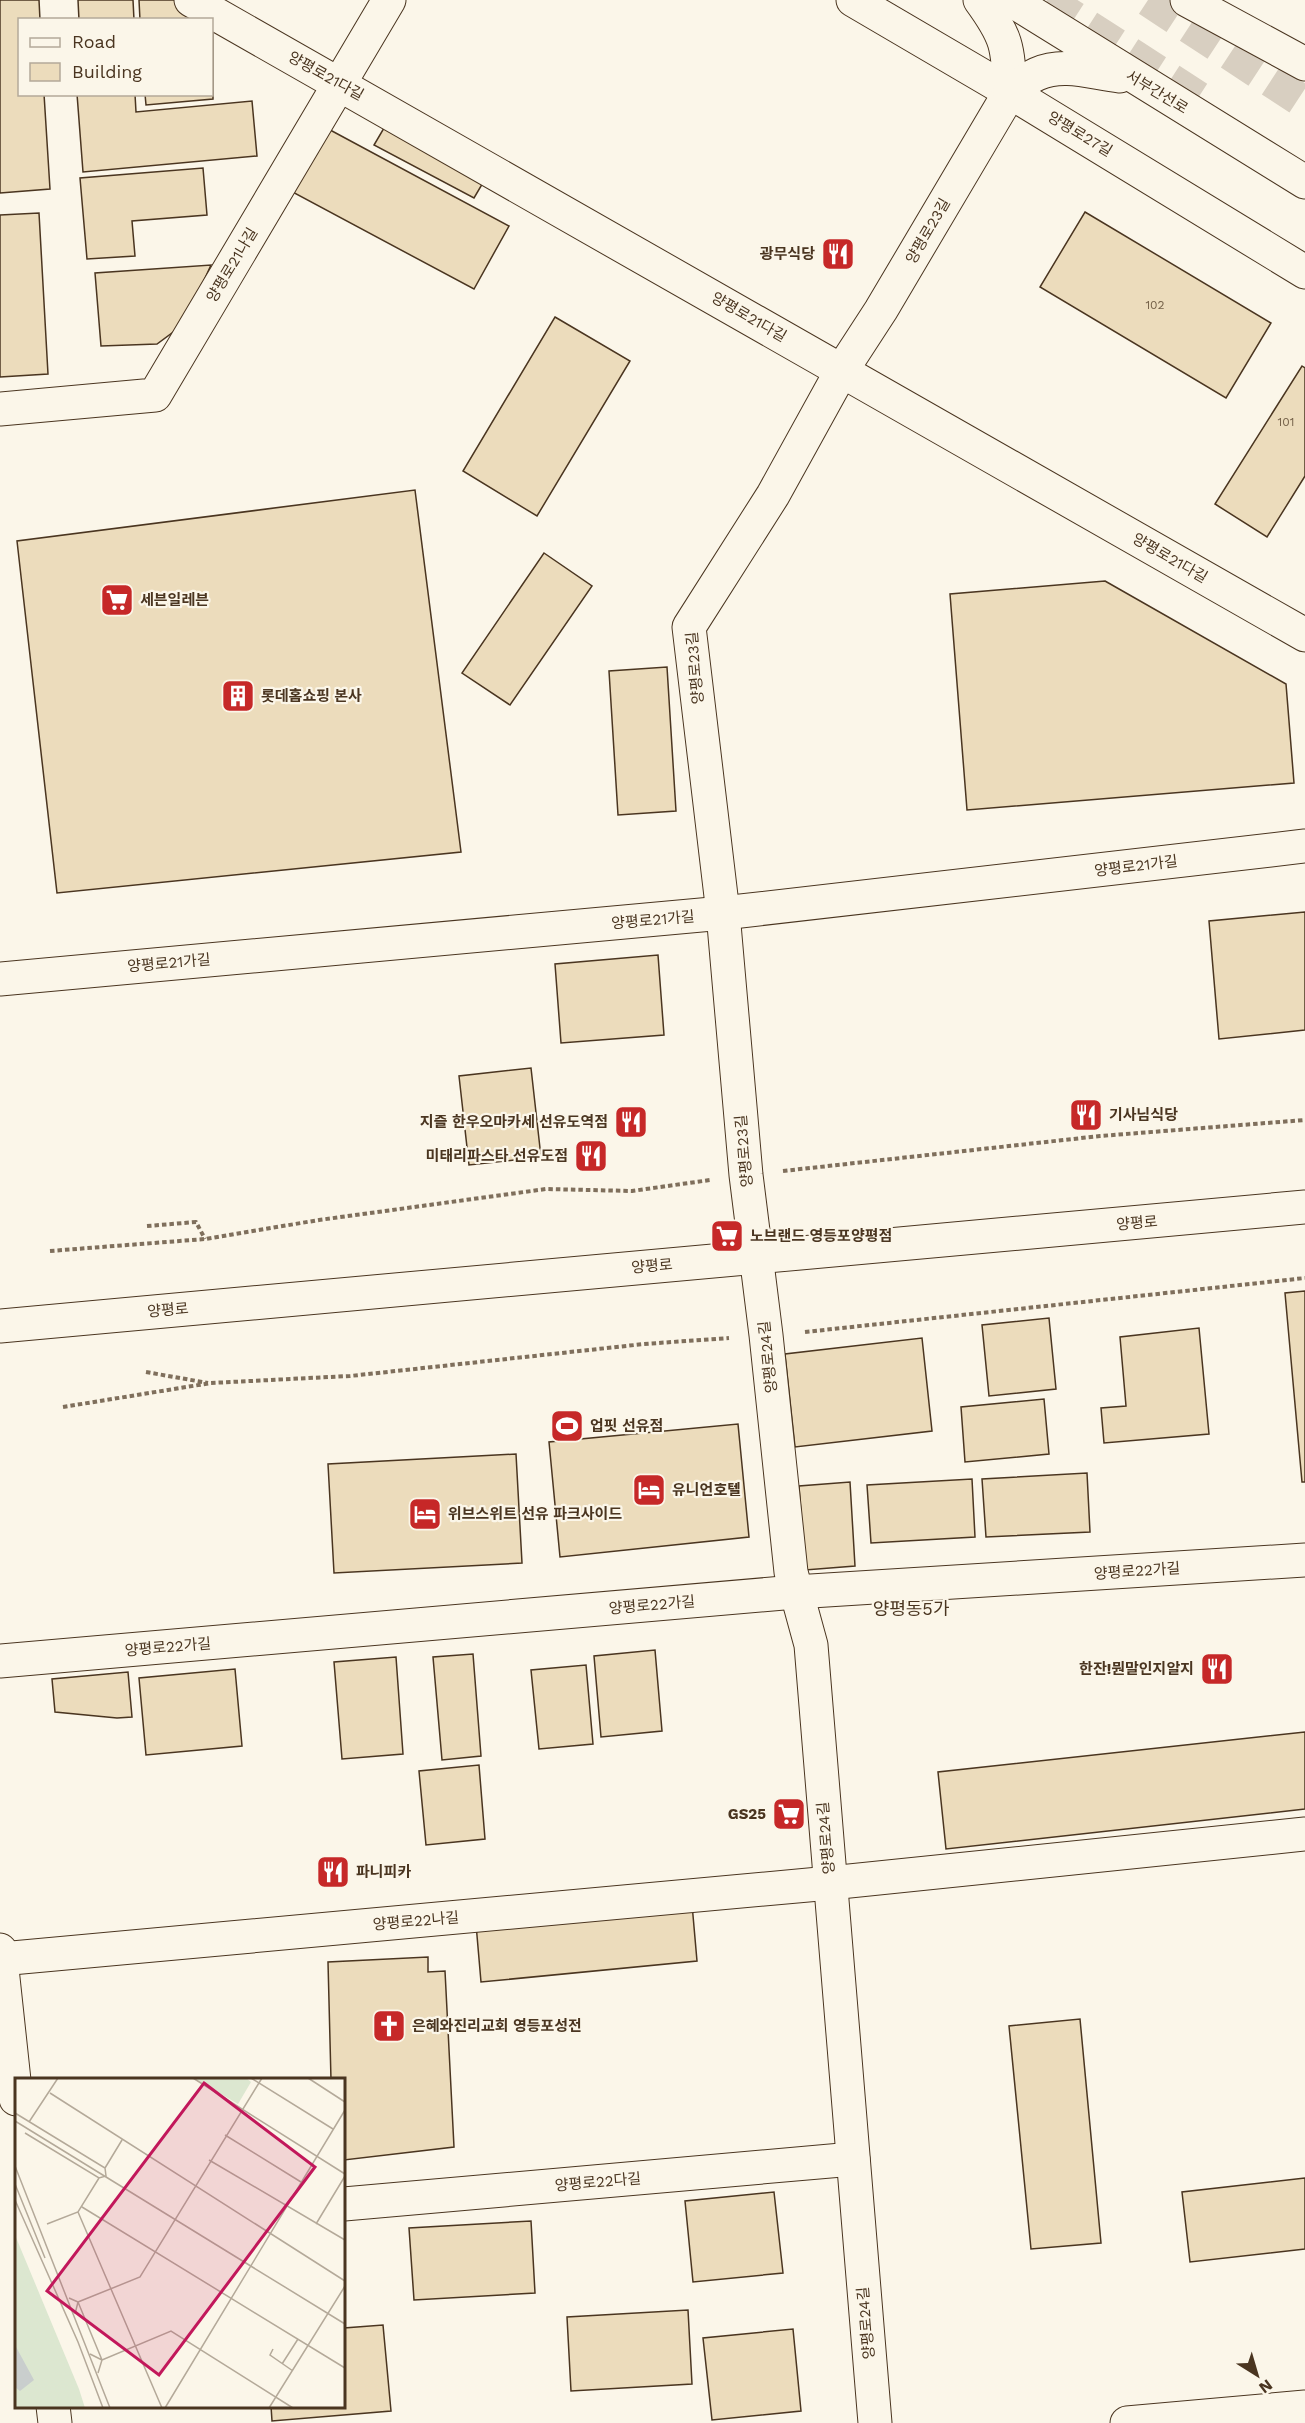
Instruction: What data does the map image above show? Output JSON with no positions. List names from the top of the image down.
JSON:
{
  "streets": {
    "street": [
      "양평로21다길",
      "서부간선로",
      "양평로27길",
      "양평로23길",
      "양평로21나길",
      "양평로21가길",
      "양평로",
      "양평로24길",
      "양평로22가길",
      "양평로22나길",
      "양평로22다길"
    ]
  },
  "crossings": [
    ["양평로21다길", "양평로23길"],
    ["양평로21다길", "양평로21나길"],
    ["양평로27길", "양평로23길"],
    ["양평로23길", "양평로21가길"],
    ["양평로23길", "양평로"],
    ["양평로23길", "양평로24길"],
    ["양평로", "양평로24길"],
    ["양평로24길", "양평로22가길"],
    ["양평로24길", "양평로22나길"],
    ["양평로24길", "양평로22다길"]
  ],
  "districts": ["양평동5가"],
  "places": {
    "restaurant": [
      "광무식당",
      "기사님식당",
      "지즐 한우오마카세 선유도역점",
      "미태리파스타 선유도점",
      "한잔!뭔말인지알지",
      "파니피카"
    ],
    "supermarket": ["세븐일레븐", "노브랜드 영등포양평점", "GS25"],
    "building": ["롯데홈쇼핑 본사"],
    "sports": ["업핏 선유점"],
    "hotel": ["유니언호텔", "위브스위트 선유 파크사이드"],
    "church": ["은혜와진리교회 영등포성전"]
  },
  "house_numbers": ["102", "101"],
  "legend": ["Road", "Building"],
  "north": "bottom right"
}
